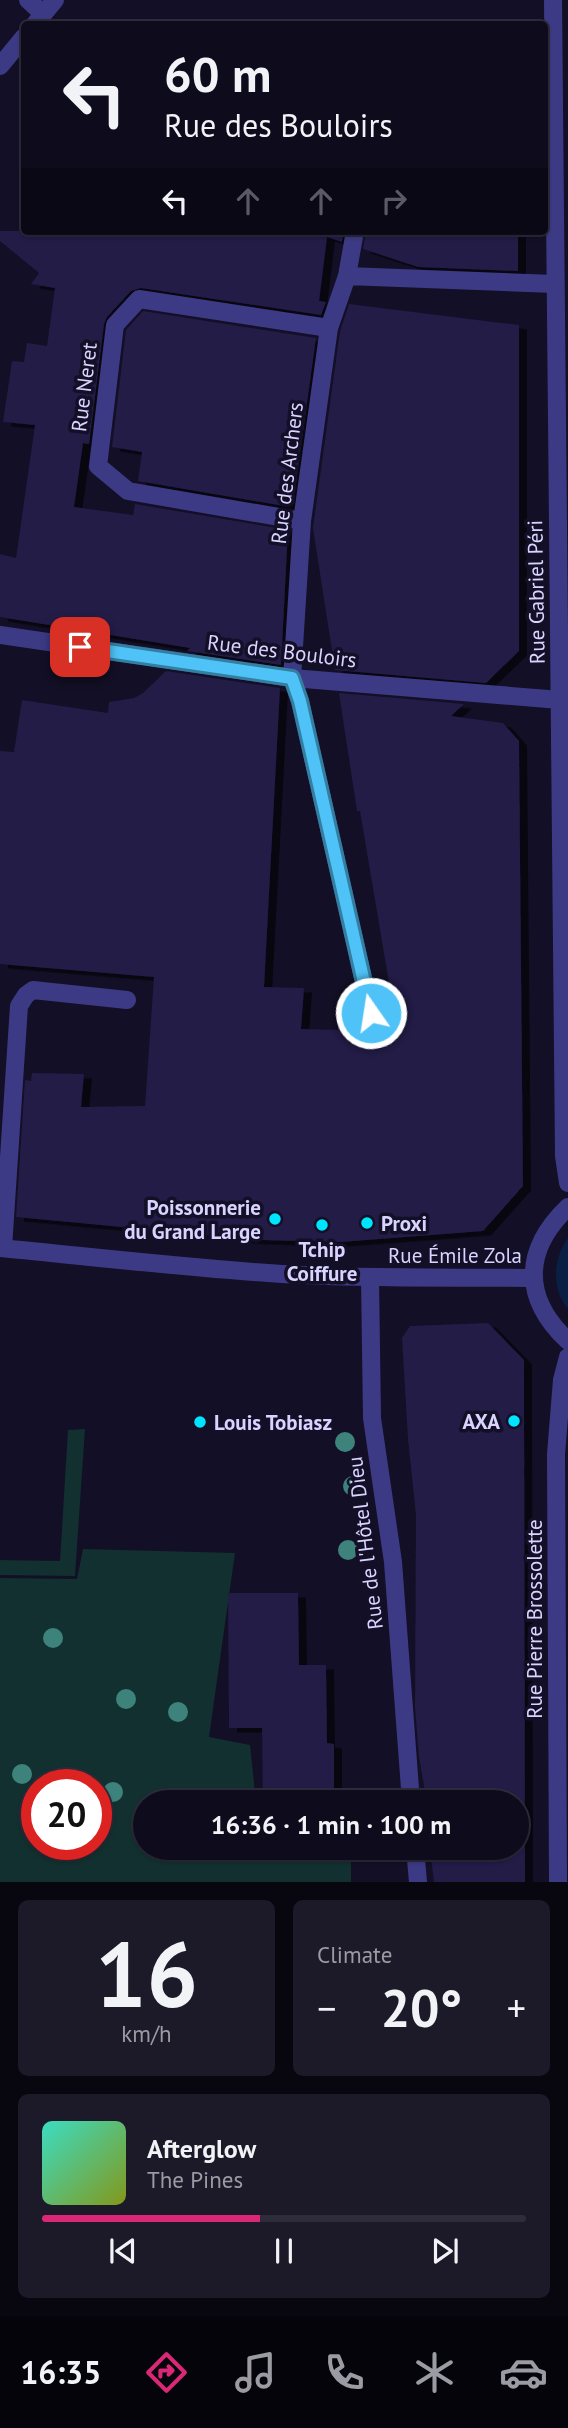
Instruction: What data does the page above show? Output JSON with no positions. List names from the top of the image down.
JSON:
{
  "streets": {
    "street": [
      "Rue Neret",
      "Rue des Archers",
      "Rue Gabriel Péri",
      "Rue des Bouloirs",
      "Rue Émile Zola",
      "Rue de l'Hôtel Dieu",
      "Rue Pierre Brossolette"
    ]
  },
  "crossings": [
    ["Rue Neret", "Rue des Archers"],
    ["Rue des Archers", "Rue des Bouloirs"],
    ["Rue Gabriel Péri", "Rue des Bouloirs"],
    ["Rue Émile Zola", "Rue de l'Hôtel Dieu"]
  ],
  "places": [
    "Poissonnerie du Grand Large",
    "Proxi",
    "Tchip Coiffure",
    "AXA",
    "Louis Tobiasz"
  ],
  "page": {
    "turn": ["60 m", "Rue des Bouloirs"],
    "limit": "20",
    "trip": "16:36 · 1 min · 100 m",
    "tile": [
      ["16", "km/h"],
      "Climate"
    ],
    "heat": ["−", "20°", "+"],
    "song": ["Afterglow", "The Pines"],
    "tabs": "16:35"
  }
}
